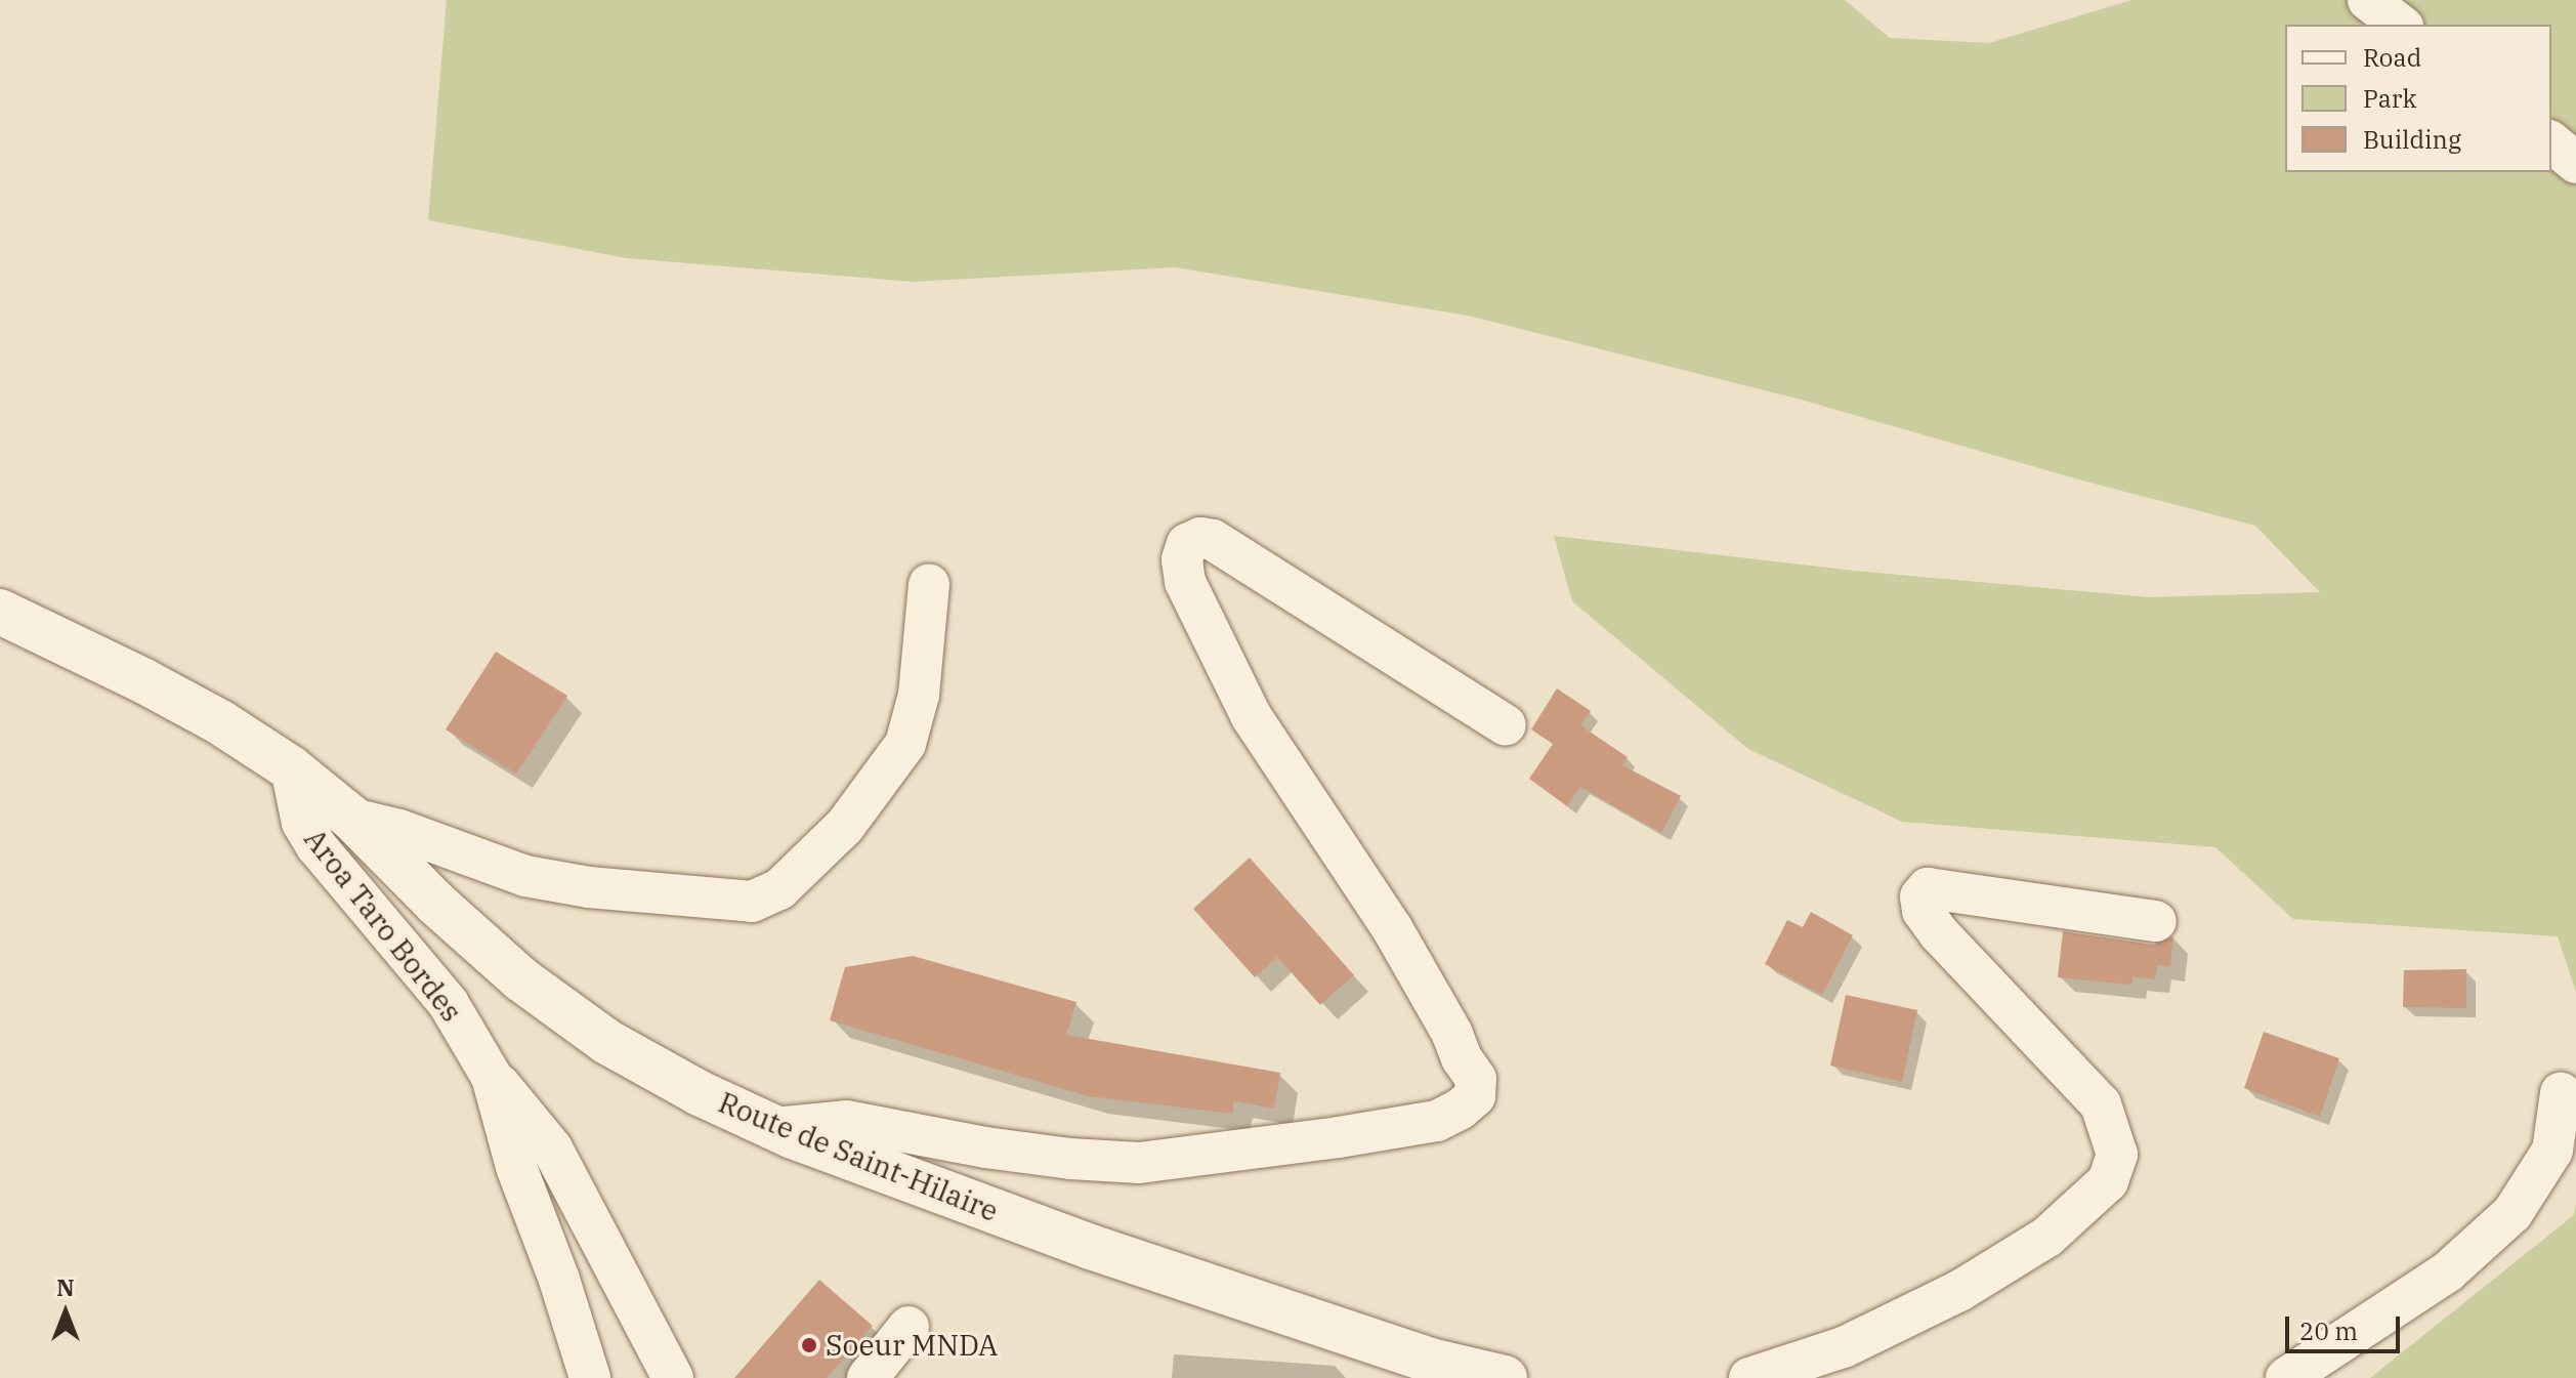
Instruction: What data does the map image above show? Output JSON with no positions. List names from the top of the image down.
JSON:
{
  "streets": {
    "main road": ["Route de Saint-Hilaire"],
    "street": ["Aroa Taro Bordes"]
  },
  "crossings": [
    ["Aroa Taro Bordes", "Route de Saint-Hilaire"]
  ],
  "places": ["Soeur MNDA"],
  "legend": ["Road", "Park", "Building"],
  "scale_bar": "20 m",
  "north": "top"
}
